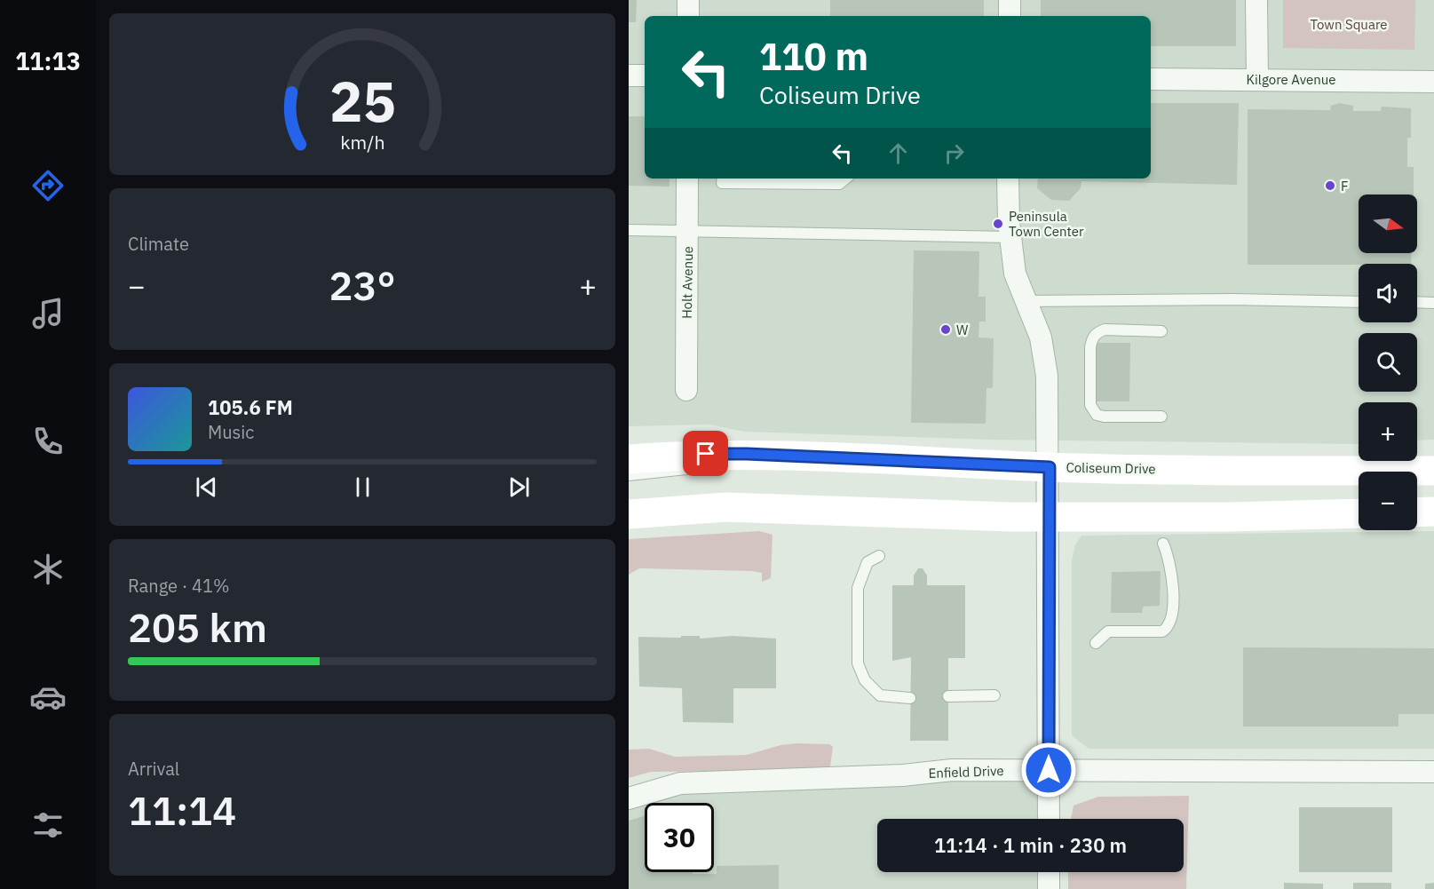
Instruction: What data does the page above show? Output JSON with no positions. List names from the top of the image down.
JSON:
{
  "streets": {
    "street": [
      "Kilgore Avenue",
      "Holt Avenue",
      "Coliseum Drive",
      "Enfield Drive"
    ]
  },
  "parks": ["Town Square"],
  "places": ["F", "Peninsula Town Center", "W"],
  "north": "right",
  "page": {
    "tabs": "11:13",
    "turn": ["110 m", "Coliseum Drive"],
    "tile": [
      "Climate",
      ["Range · 41%", "205 km"],
      ["Arrival", "11:14"]
    ],
    "map_buttons": ["+", "−"],
    "heat": ["−", "23°", "+"],
    "song": ["105.6 FM", "Music"],
    "limit": "30",
    "trip": "11:14 · 1 min · 230 m",
    "gauge": ["25", "km/h"]
  }
}
